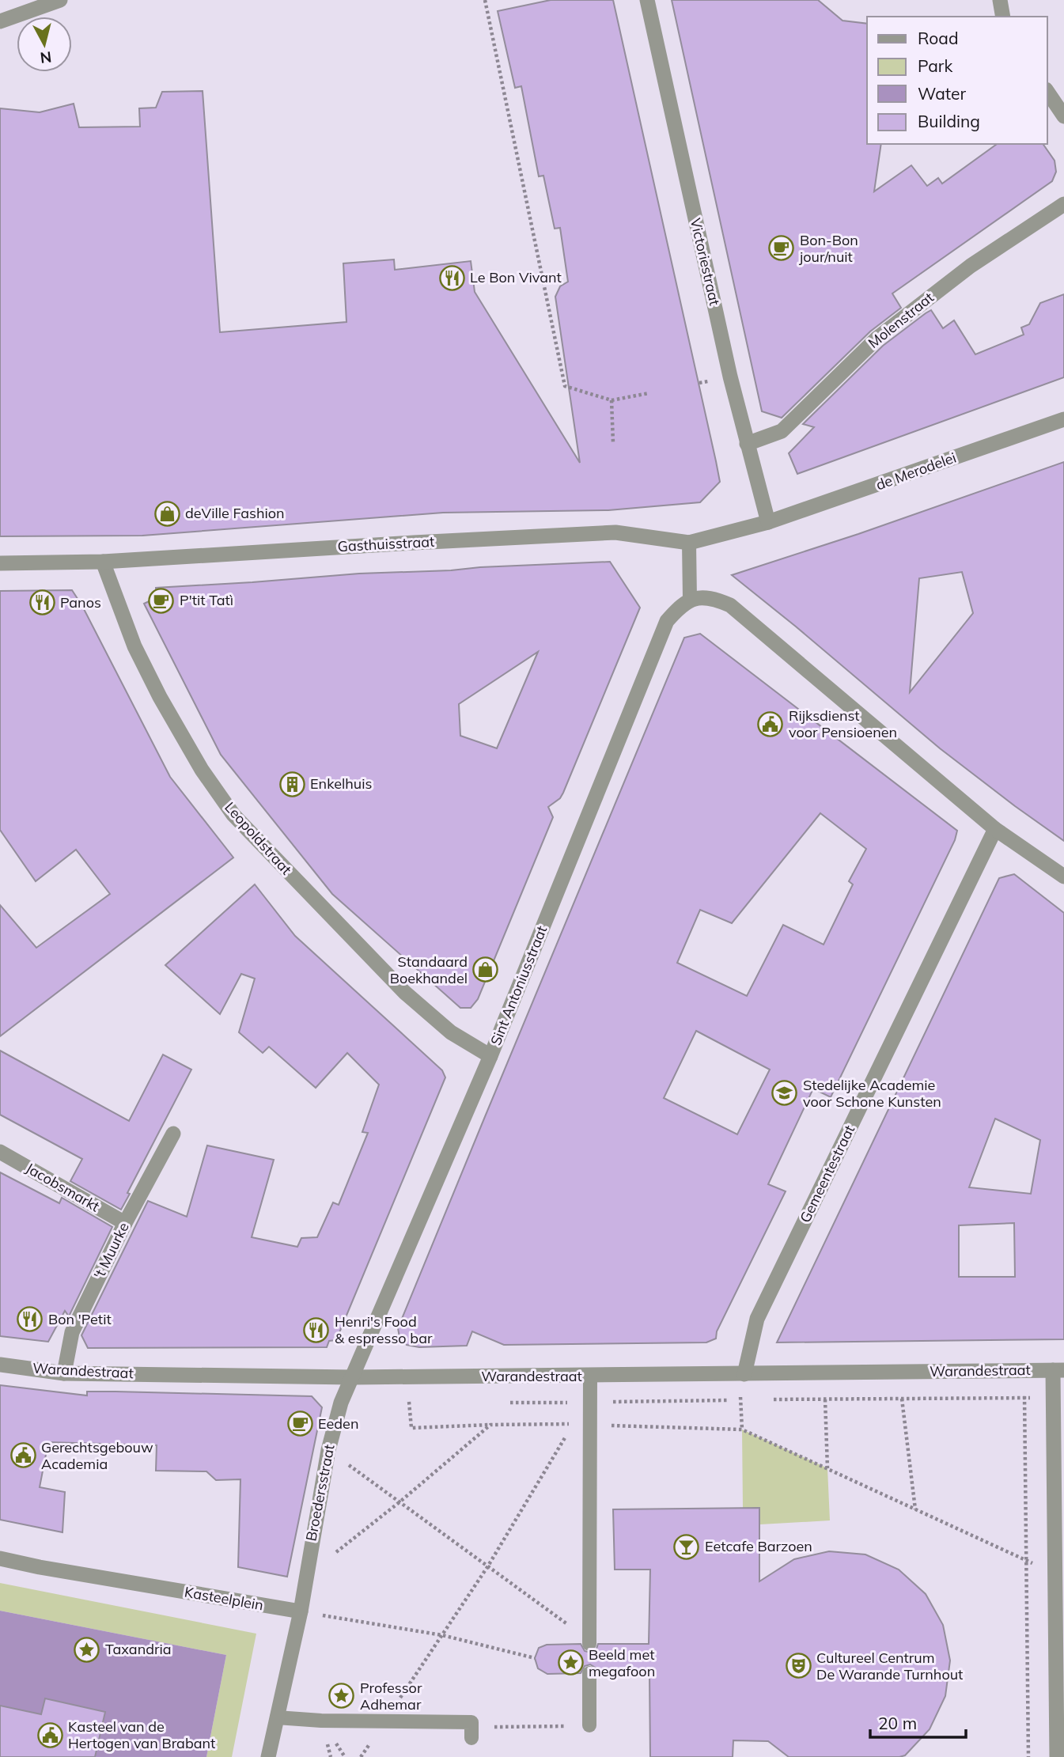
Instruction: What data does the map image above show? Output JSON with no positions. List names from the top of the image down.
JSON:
{
  "streets": {
    "street": [
      "Victoriestraat",
      "Molenstraat",
      "de Merodelei",
      "Gasthuisstraat",
      "Leopoldstraat",
      "Sint Antoniusstraat",
      "Gemeentestraat",
      "Jacobsmarkt",
      "'t Muurke",
      "Warandestraat",
      "Broedersstraat",
      "Kasteelplein"
    ]
  },
  "crossings": [
    ["Victoriestraat", "Molenstraat"],
    ["Victoriestraat", "de Merodelei"],
    ["Victoriestraat", "Gasthuisstraat"],
    ["de Merodelei", "Gasthuisstraat"],
    ["Gasthuisstraat", "Leopoldstraat"],
    ["Leopoldstraat", "Sint Antoniusstraat"],
    ["Sint Antoniusstraat", "Warandestraat"],
    ["Sint Antoniusstraat", "Broedersstraat"],
    ["Gemeentestraat", "Warandestraat"],
    ["Jacobsmarkt", "'t Muurke"],
    ["'t Muurke", "Warandestraat"],
    ["Warandestraat", "Broedersstraat"],
    ["Broedersstraat", "Kasteelplein"]
  ],
  "places": {
    "cafe": ["Bon-Bon jour/nuit", "P'tit Tatì", "Eeden"],
    "restaurant": [
      "Le Bon Vivant",
      "Panos",
      "Bon 'Petit",
      "Henri's Food & espresso bar"
    ],
    "shop": ["deVille Fashion", "Standaard Boekhandel"],
    "public building": ["Rijksdienst voor Pensioenen", "Gerechtsgebouw Academia", "Kasteel van de Hertogen van Brabant"],
    "building": ["Enkelhuis"],
    "school or university": ["Stedelijke Academie voor Schone Kunsten"],
    "bar": ["Eetcafe Barzoen"],
    "place": ["Taxandria", "Beeld met megafoon", "Professor Adhemar"],
    "theatre": ["Cultureel Centrum De Warande Turnhout"]
  },
  "legend": [
    "Road",
    "Park",
    "Water",
    "Building"
  ],
  "scale_bar": "20 m",
  "north": "bottom"
}
